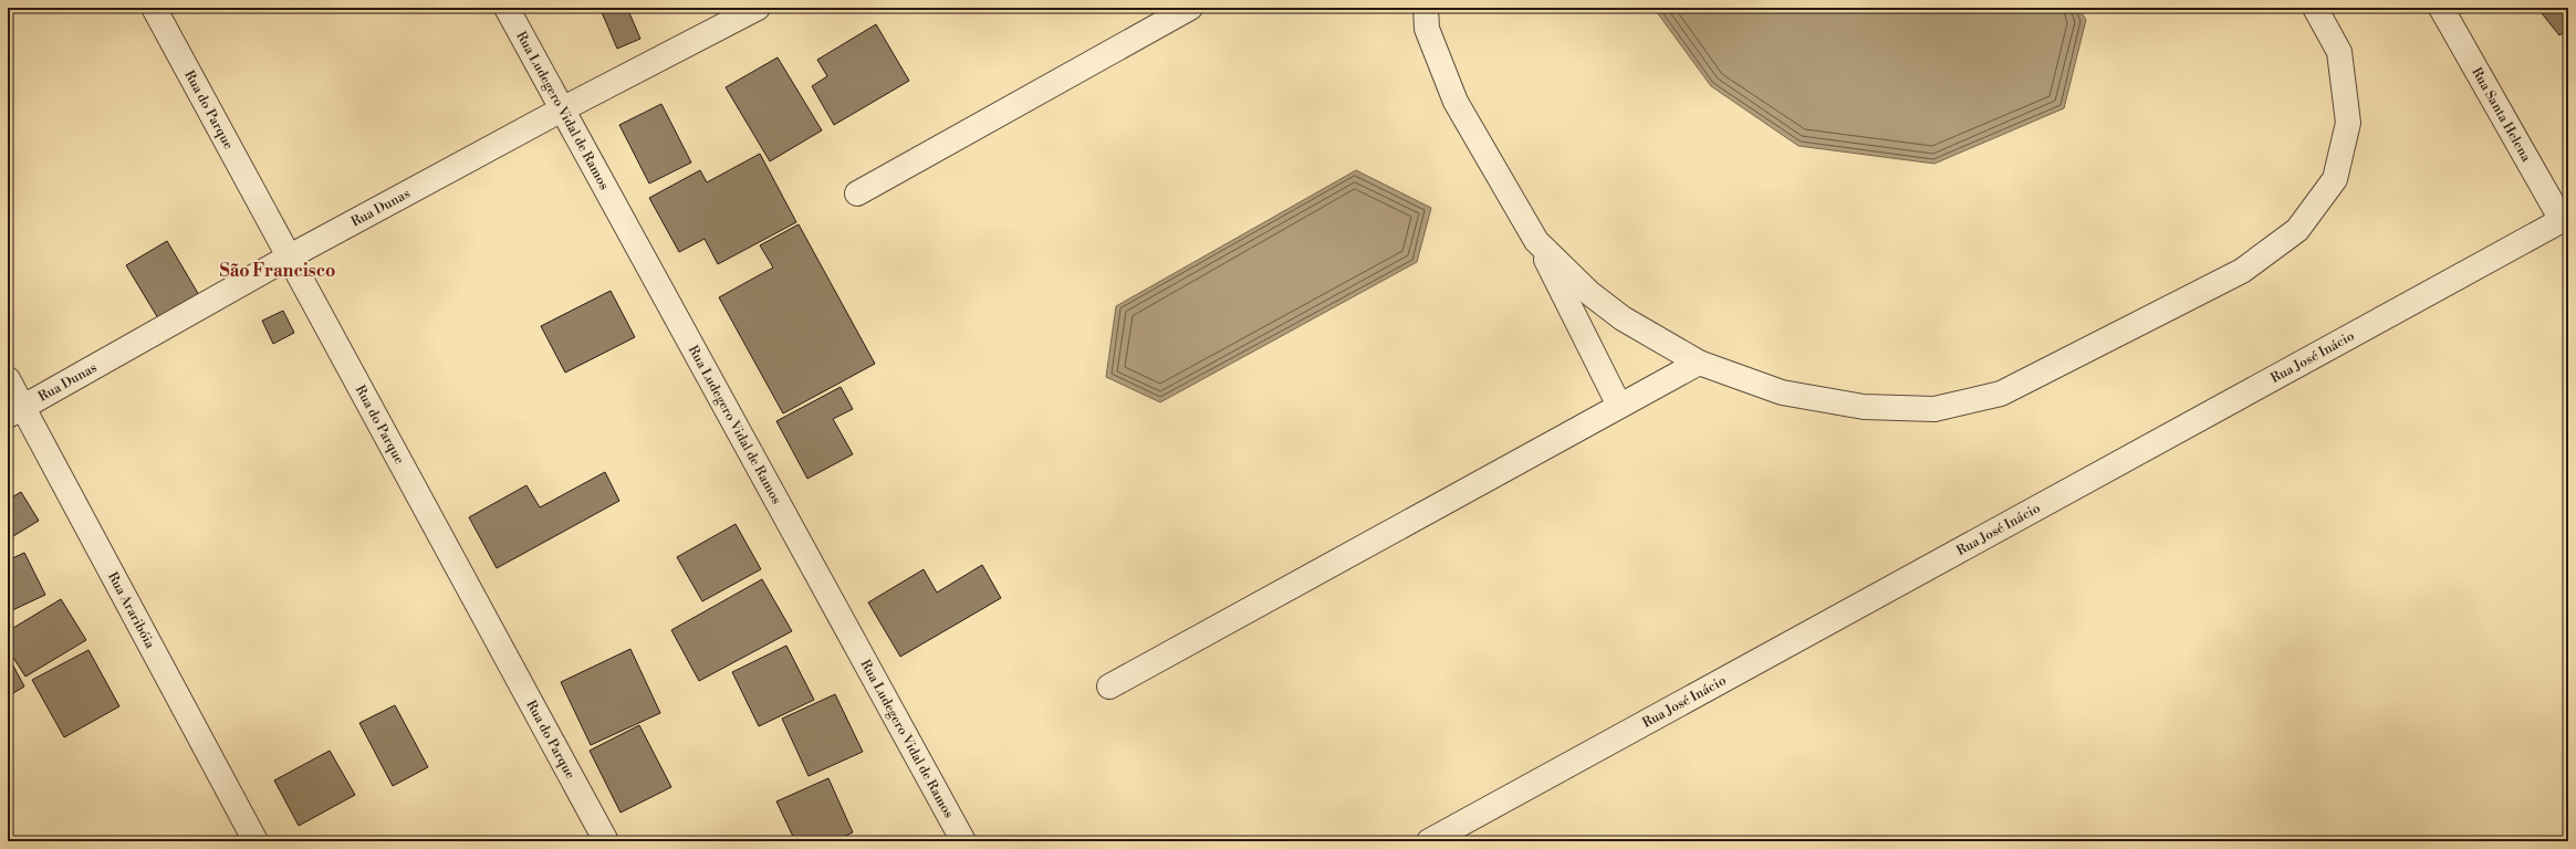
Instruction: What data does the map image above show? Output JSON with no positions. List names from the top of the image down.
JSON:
{
  "streets": {
    "street": [
      "Rua do Parque",
      "Rua Ludegero Vidal de Ramos",
      "Rua Santa Helena",
      "Rua Dunas",
      "Rua José Inácio",
      "Rua Araribóia"
    ]
  },
  "crossings": [
    ["Rua do Parque", "Rua Dunas"],
    ["Rua Ludegero Vidal de Ramos", "Rua Dunas"],
    ["Rua Santa Helena", "Rua José Inácio"],
    ["Rua Dunas", "Rua Araribóia"]
  ],
  "districts": ["São Francisco"]
}
